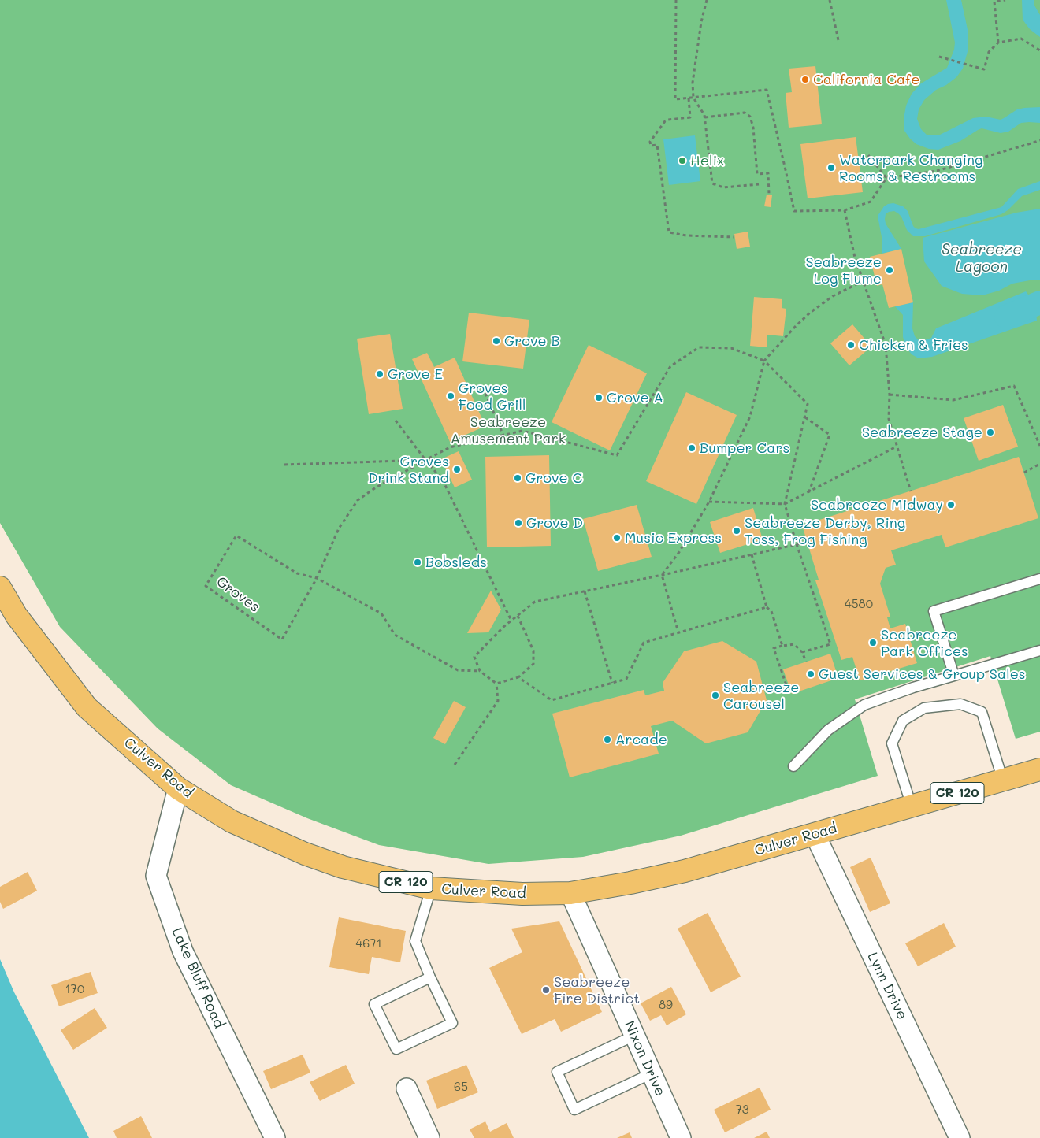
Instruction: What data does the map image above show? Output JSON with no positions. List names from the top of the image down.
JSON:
{
  "streets": {
    "main road": ["Culver Road", "CR 120"],
    "street": ["Lake Bluff Road", "Lynn Drive", "Nixon Drive"],
    "path": ["Groves"]
  },
  "crossings": [
    ["Culver Road", "Lake Bluff Road"],
    ["Culver Road", "Lynn Drive"],
    ["Culver Road", "Nixon Drive"]
  ],
  "water": ["Seabreeze Lagoon"],
  "parks": ["Seabreeze Amusement Park"],
  "places": [
    "California Cafe",
    "Helix",
    "Waterpark Changing Rooms & Restrooms",
    "Seabreeze Log Flume",
    "Grove B",
    "Chicken & Fries",
    "Grove E",
    "Groves Food Grill",
    "Grove A",
    "Seabreeze Stage",
    "Bumper Cars",
    "Groves Drink Stand",
    "Grove C",
    "Seabreeze Midway",
    "Grove D",
    "Seabreeze Derby, Ring Toss, Frog Fishing",
    "Music Express",
    "Bobsleds",
    "Seabreeze Park Offices",
    "Guest Services & Group Sales",
    "Seabreeze Carousel",
    "Arcade",
    "Seabreeze Fire District"
  ],
  "house_numbers": [
    "4580",
    "4671",
    "170",
    "89",
    "65",
    "73"
  ]
}
